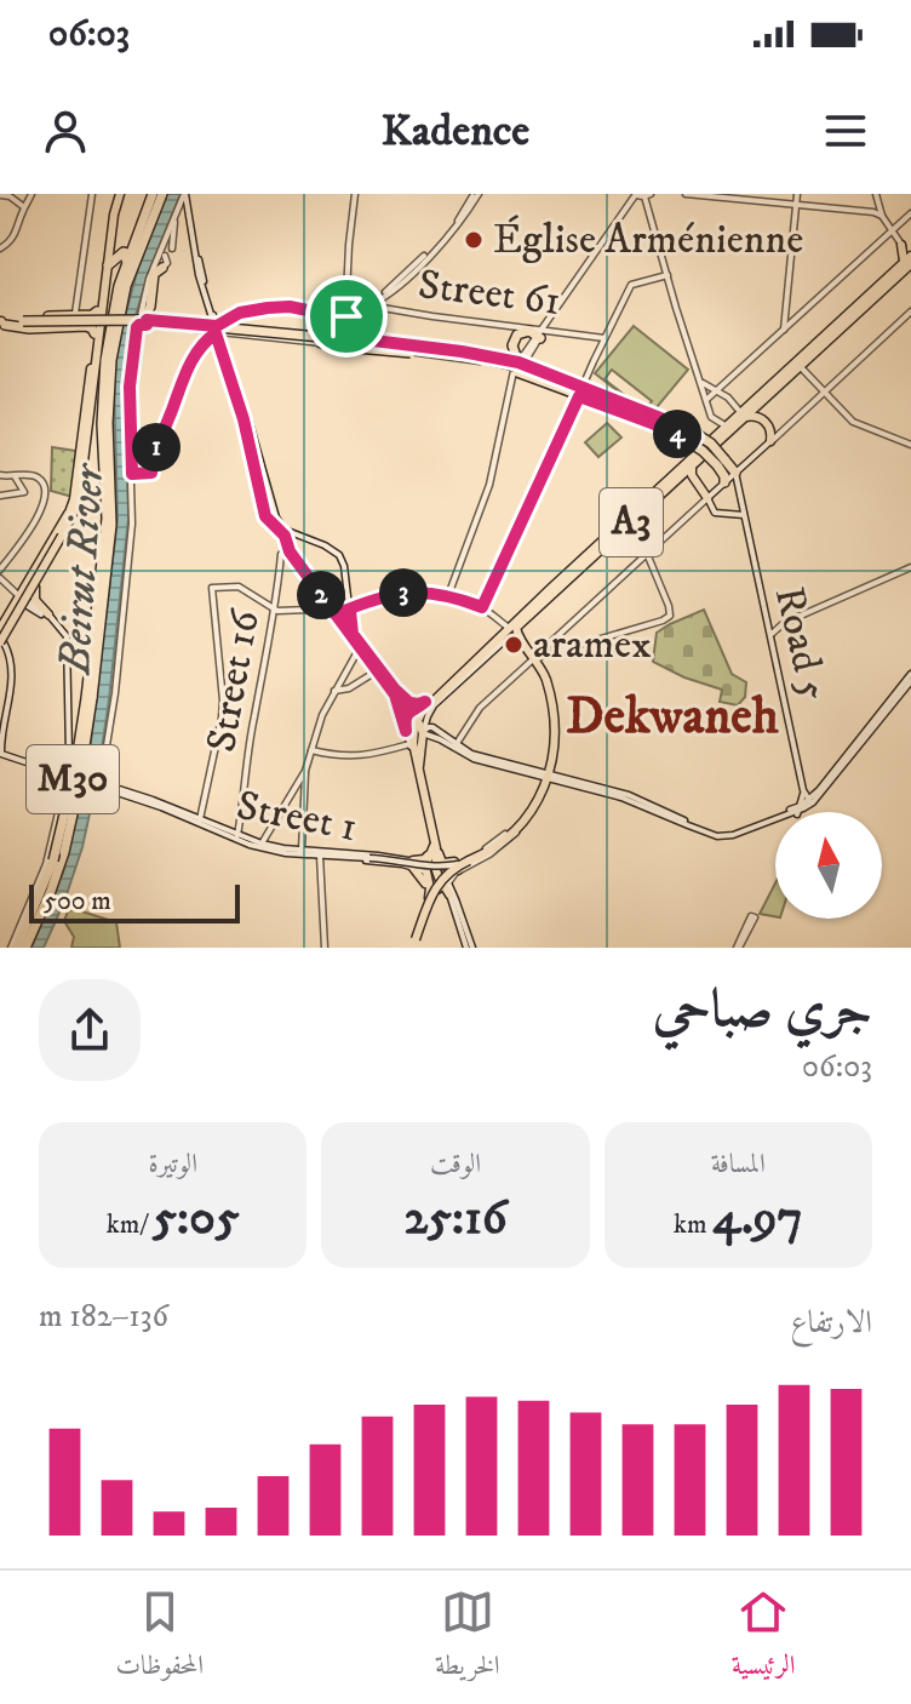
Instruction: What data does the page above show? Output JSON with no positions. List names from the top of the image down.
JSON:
{
  "streets": {
    "highway": ["A3", "M30"],
    "street": [
      "Street 61",
      "Road 5",
      "Street 16",
      "Street 1"
    ]
  },
  "crossings": [
    ["Street 16", "Street 1"]
  ],
  "districts": ["Dekwaneh"],
  "water": ["Beirut River"],
  "places": ["Église Arménienne", "aramex"],
  "scale_bar": "500 m",
  "north": "top",
  "page": {
    "status": "06:03",
    "header": "Kadence",
    "pins": [
      "4",
      "1",
      "3",
      "2"
    ],
    "scale": "500 m",
    "heading": ["جري صباحي", "06:03"],
    "stats": [
      ["المسافة", "4.97 km"],
      ["الوقت", "25:16"],
      ["الوتيرة", "5:05 /km"]
    ],
    "chart": ["الارتفاع", "136–182 m"],
    "tabs": ["الرئيسية", "الخريطة", "المحفوظات"]
  }
}
